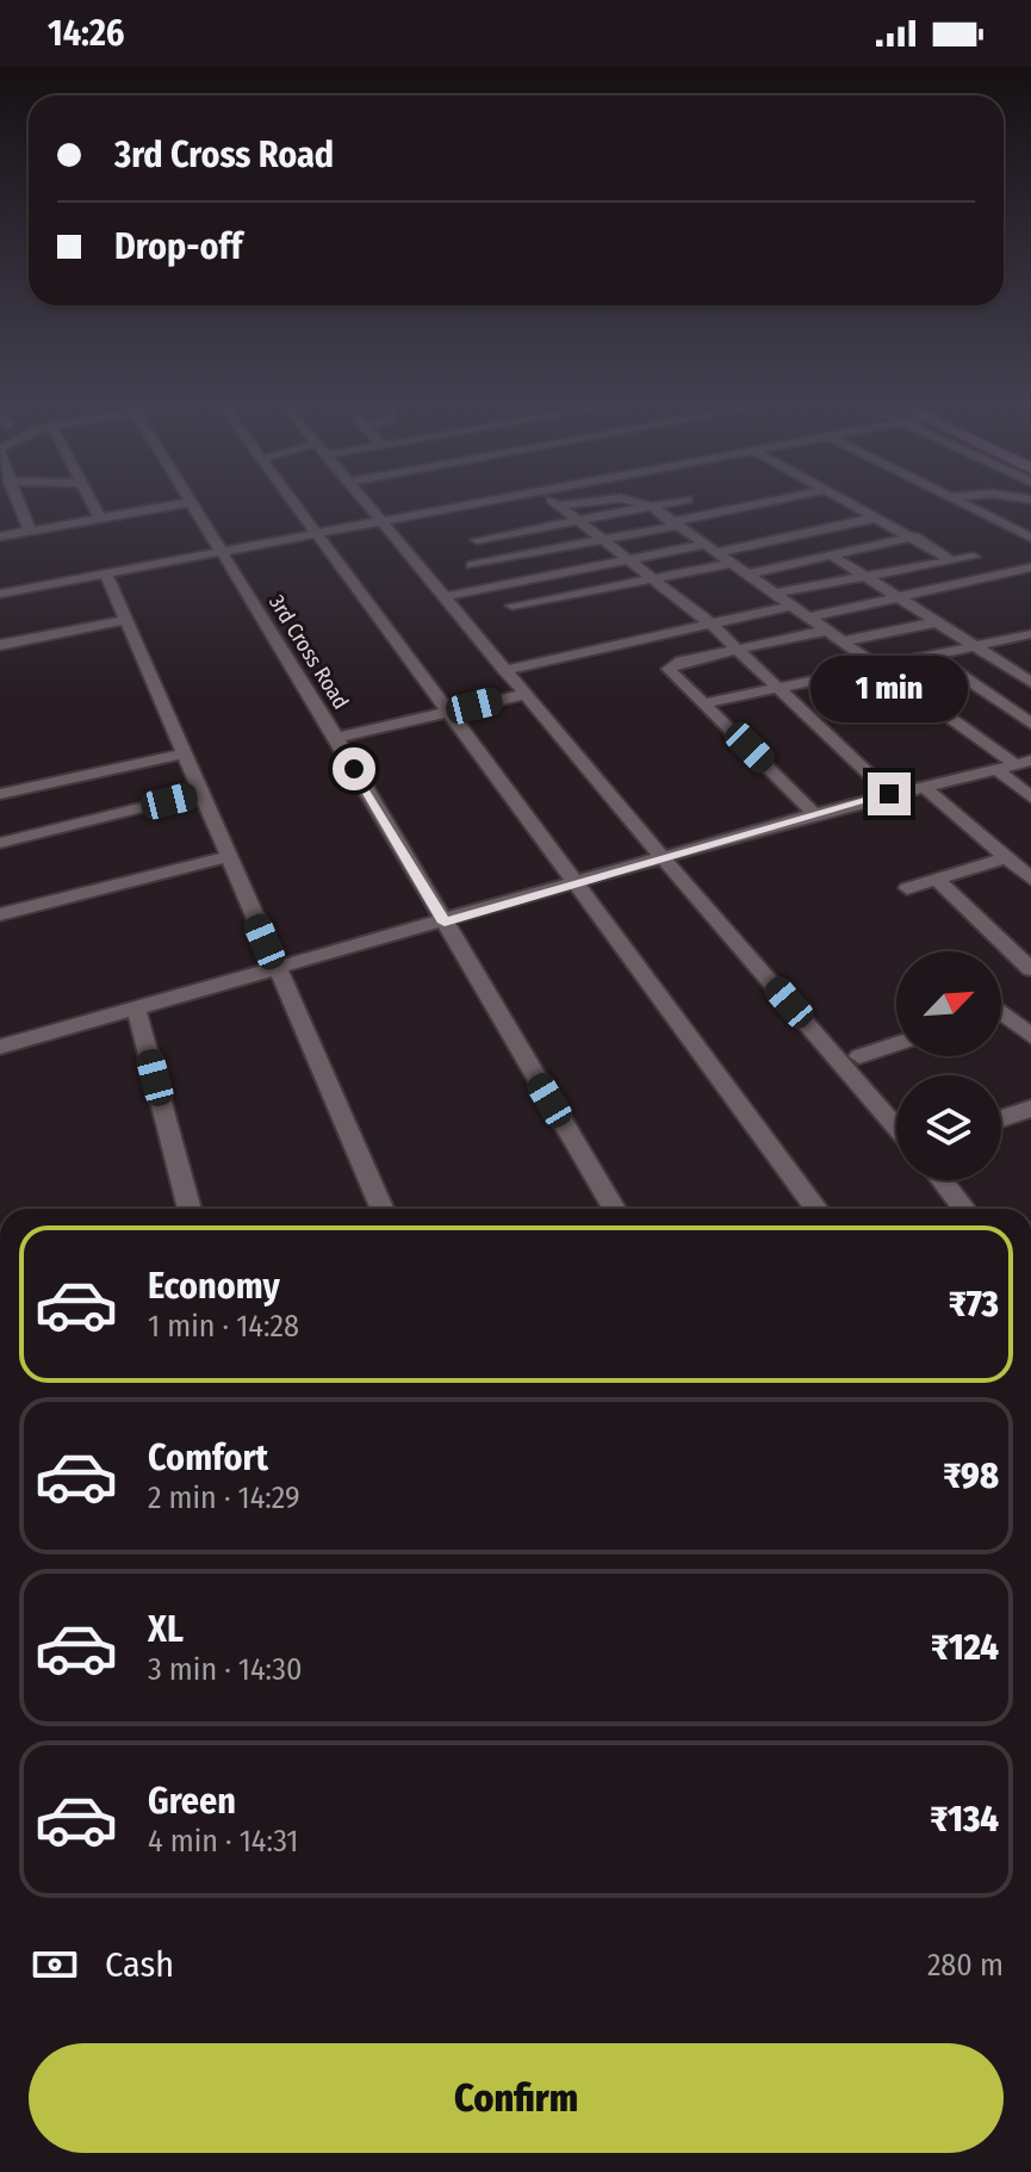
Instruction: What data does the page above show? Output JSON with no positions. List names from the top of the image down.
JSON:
{
  "streets": {
    "street": ["3rd Cross Road"]
  },
  "north": "top right",
  "page": {
    "status": "14:26",
    "banner": ["3rd Cross Road", "Drop-off"],
    "bubble": "1 min",
    "list": [
      {
        "name": "Economy",
        "note": "1 min · 14:28",
        "value": "₹73"
      },
      {
        "name": "Comfort",
        "note": "2 min · 14:29",
        "value": "₹98"
      },
      {
        "name": "XL",
        "note": "3 min · 14:30",
        "value": "₹124"
      },
      {
        "name": "Green",
        "note": "4 min · 14:31",
        "value": "₹134"
      }
    ],
    "pay": ["Cash", "280 m"],
    "buttons": "Confirm"
  }
}
